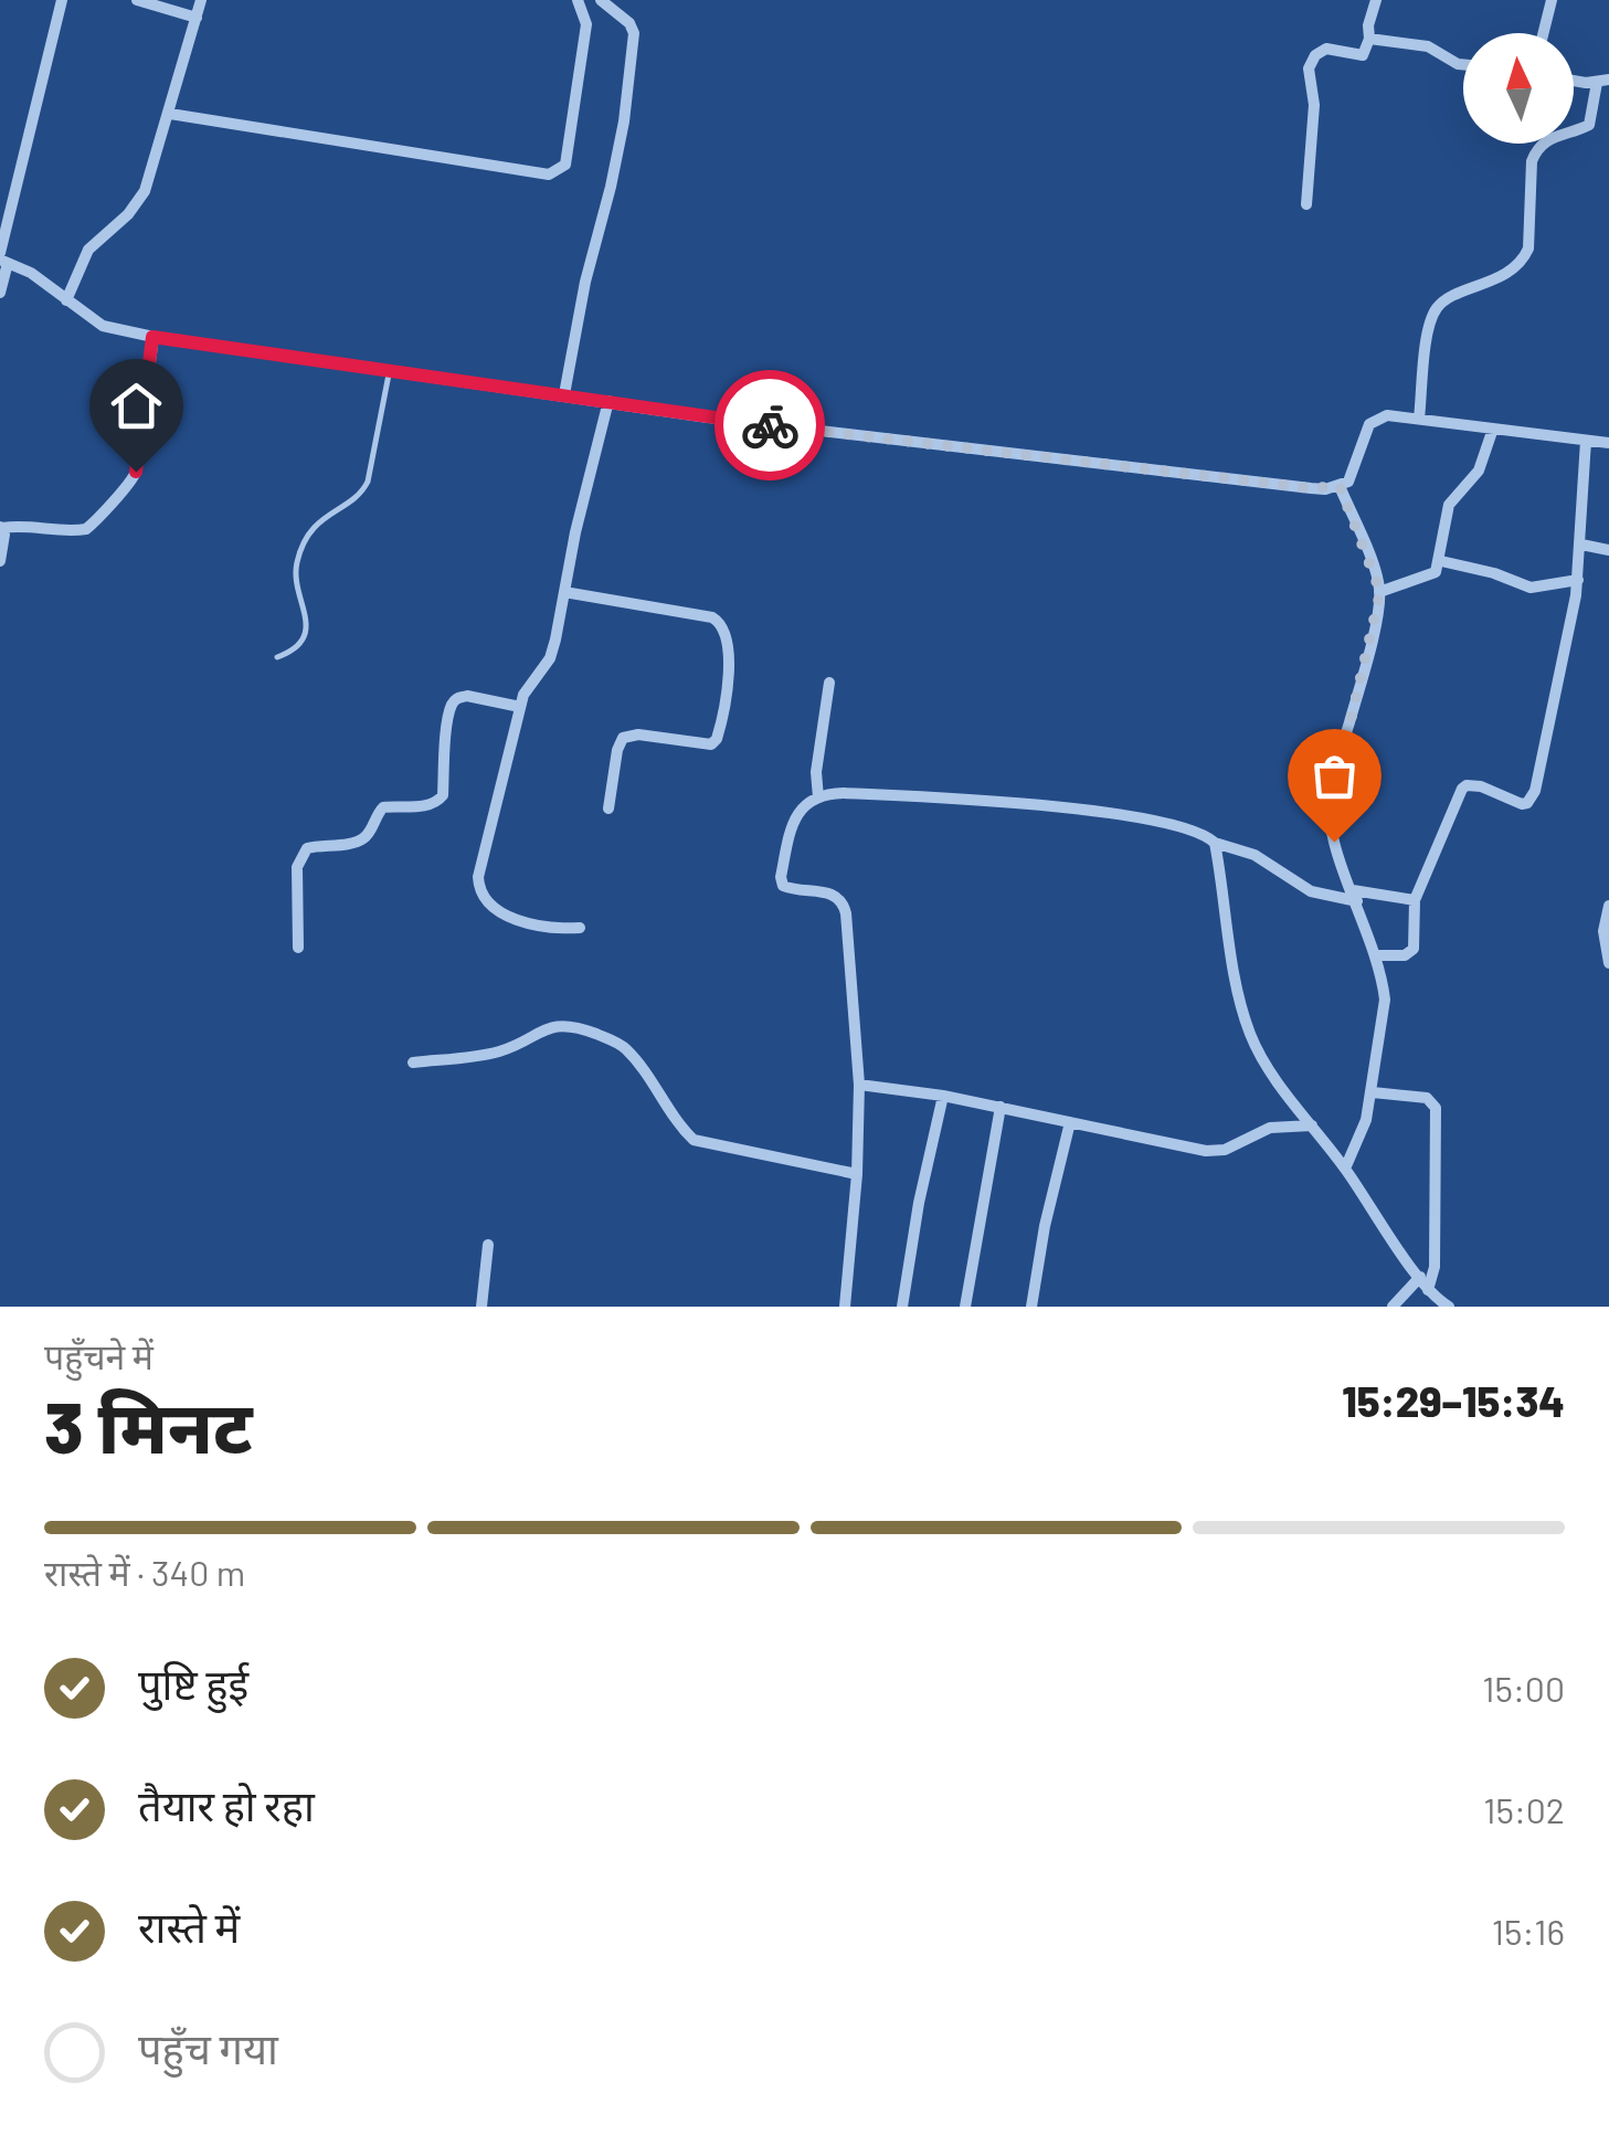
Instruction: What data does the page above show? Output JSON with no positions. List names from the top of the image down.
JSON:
{
  "north": "top",
  "page": {
    "heading": ["3 मिनट", "पहुँचने में", "15:29–15:34"],
    "bar": "रास्ते में · 340 m",
    "list": [
      ["पुष्टि हुई", "15:00"],
      ["तैयार हो रहा", "15:02"],
      ["रास्ते में", "15:16"],
      "पहुँच गया"
    ]
  }
}
